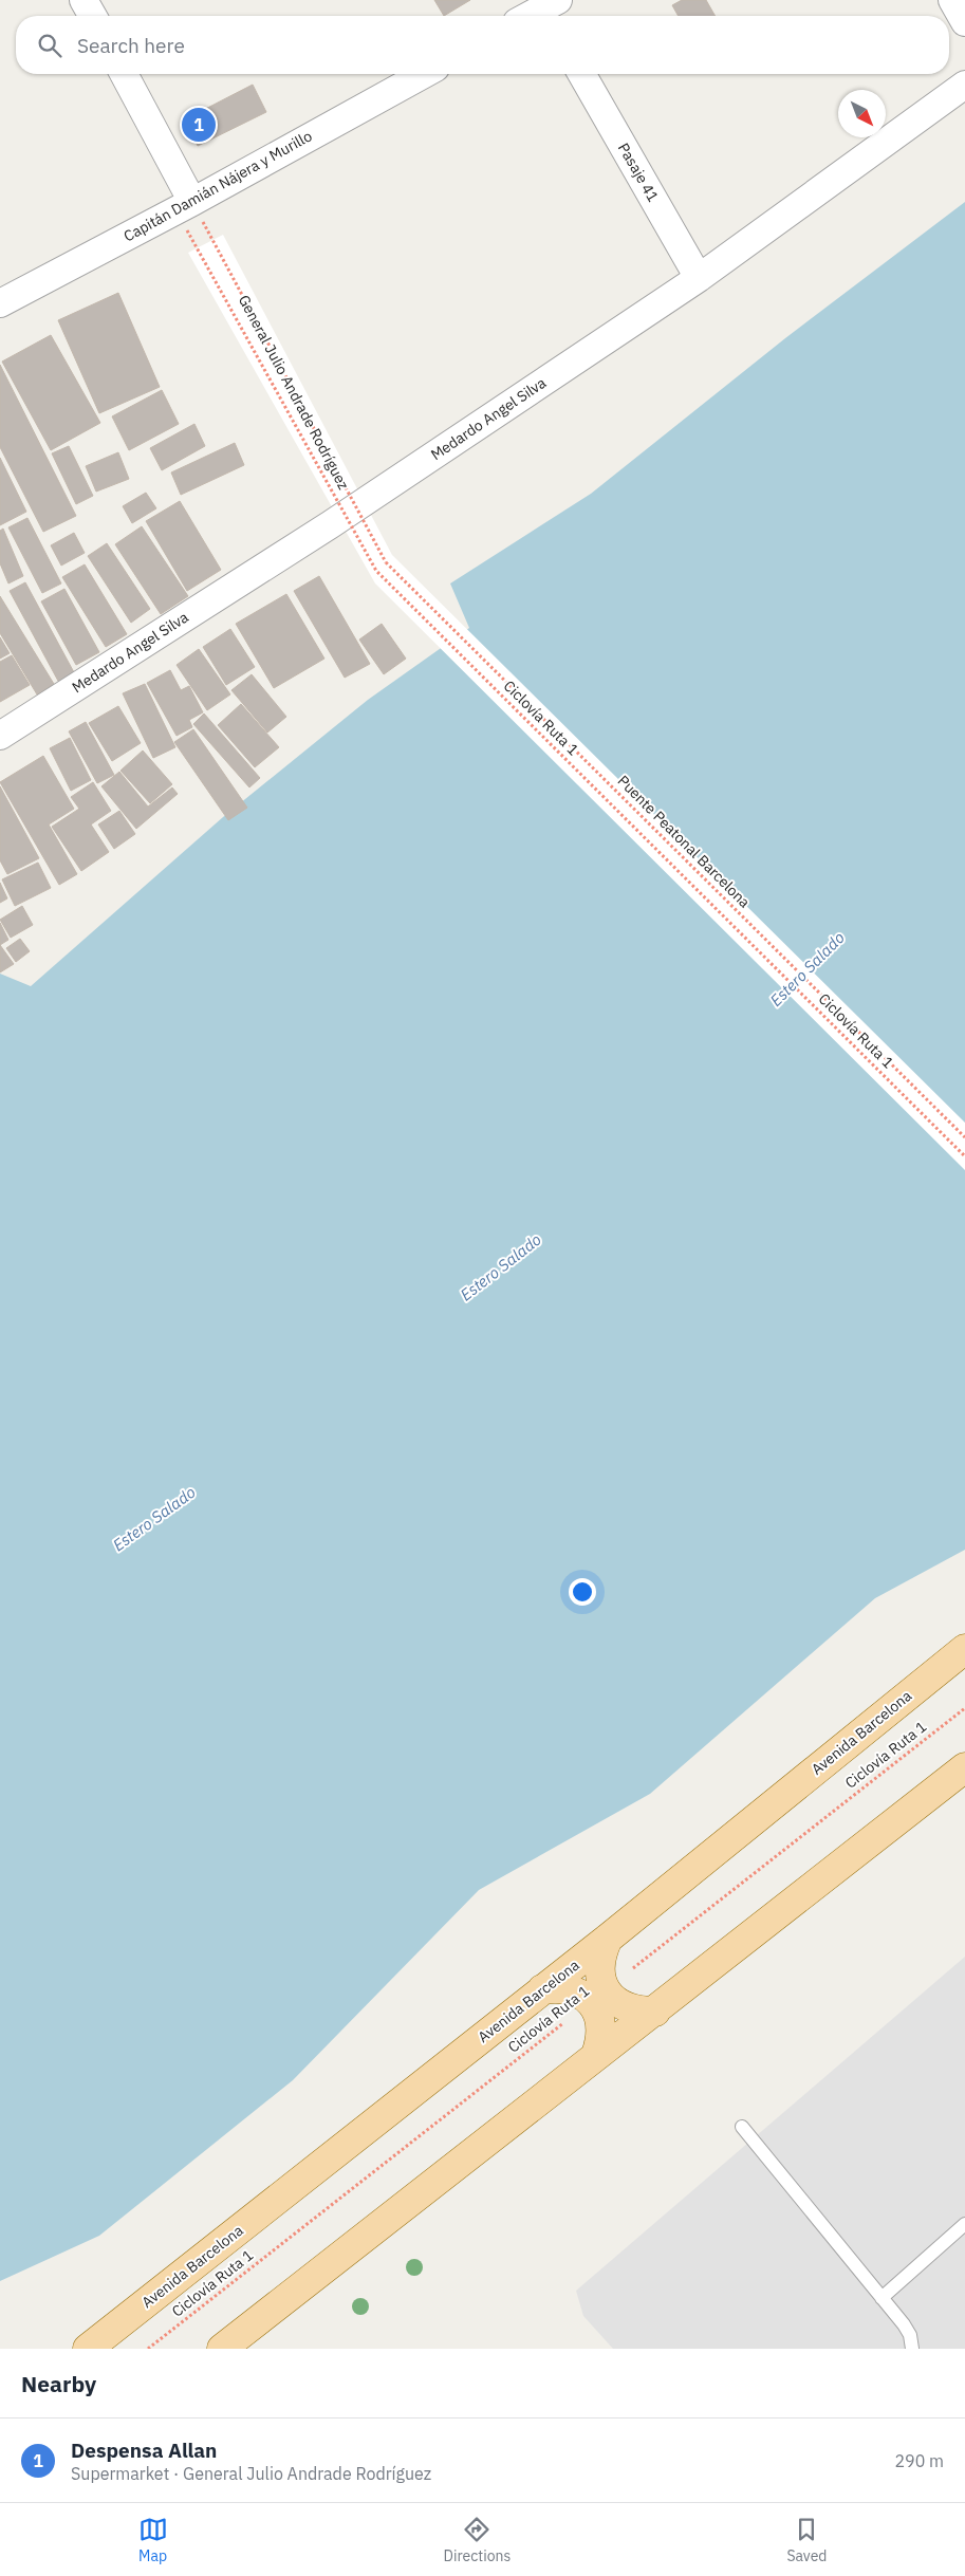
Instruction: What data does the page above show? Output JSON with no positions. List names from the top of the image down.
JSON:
{
  "streets": {
    "main road": ["Avenida Barcelona"],
    "street": ["Pasaje 41", "Capitán Damián Nájera y Murillo", "Medardo Angel Silva"],
    "path": ["General Julio Andrade Rodríguez", "Ciclovía Ruta 1", "Puente Peatonal Barcelona"]
  },
  "crossings": [
    ["Pasaje 41", "Medardo Angel Silva"],
    ["Capitán Damián Nájera y Murillo", "General Julio Andrade Rodríguez"],
    ["General Julio Andrade Rodríguez", "Puente Peatonal Barcelona"]
  ],
  "water": ["Estero Salado"],
  "north": "bottom right",
  "page": {
    "search": "Search here",
    "pins": "1",
    "heading": "Nearby",
    "list": [
      {
        "mark": "1",
        "name": "Despensa Allan",
        "note": "Supermarket · General Julio Andrade Rodríguez",
        "value": "290 m"
      }
    ],
    "nav": ["Map", "Directions", "Saved"]
  }
}
